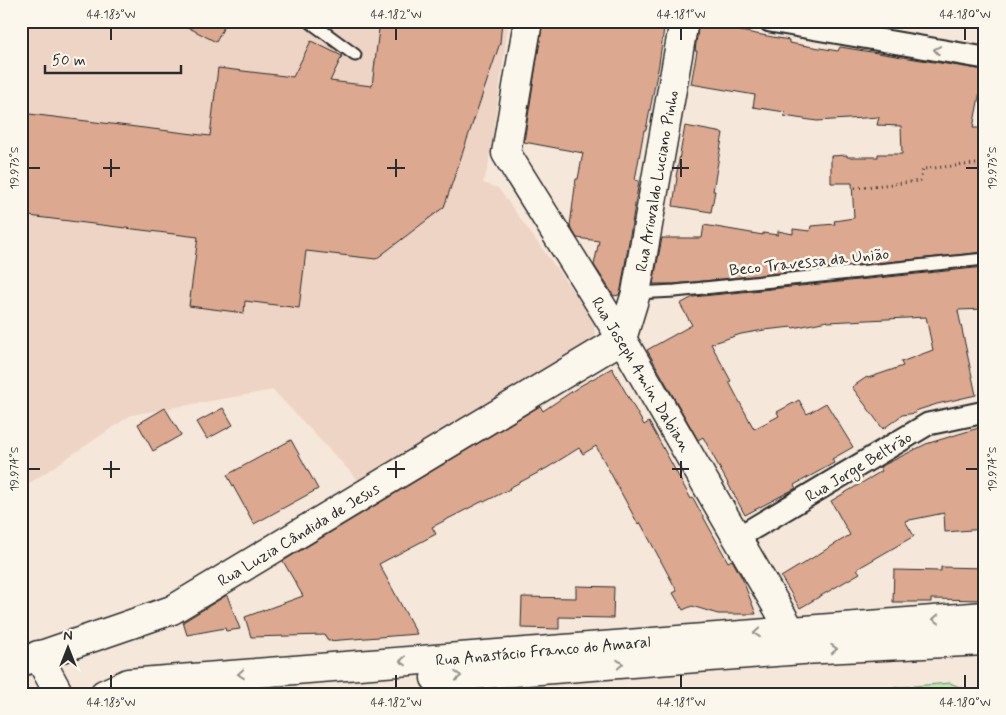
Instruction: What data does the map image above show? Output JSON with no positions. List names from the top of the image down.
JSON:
{
  "streets": {
    "street": [
      "Rua Ariovaldo Luciano Pinho",
      "Rua Joseph Amin Dabian",
      "Rua Jorge Beltrão",
      "Rua Luzia Cândida de Jesus",
      "Rua Anastácio Franco do Amaral"
    ],
    "lane": ["Beco Travessa da União"]
  },
  "crossings": [
    ["Rua Ariovaldo Luciano Pinho", "Beco Travessa da União"],
    ["Rua Ariovaldo Luciano Pinho", "Rua Joseph Amin Dabian"],
    ["Rua Ariovaldo Luciano Pinho", "Rua Luzia Cândida de Jesus"],
    ["Rua Joseph Amin Dabian", "Rua Jorge Beltrão"],
    ["Rua Joseph Amin Dabian", "Rua Luzia Cândida de Jesus"],
    ["Rua Joseph Amin Dabian", "Rua Anastácio Franco do Amaral"]
  ],
  "scale_bar": "50 m",
  "north": "top",
  "coordinates": [
    "44.183°W",
    "44.182°W",
    "44.181°W",
    "44.180°W",
    "19.973°S",
    "19.974°S"
  ]
}
